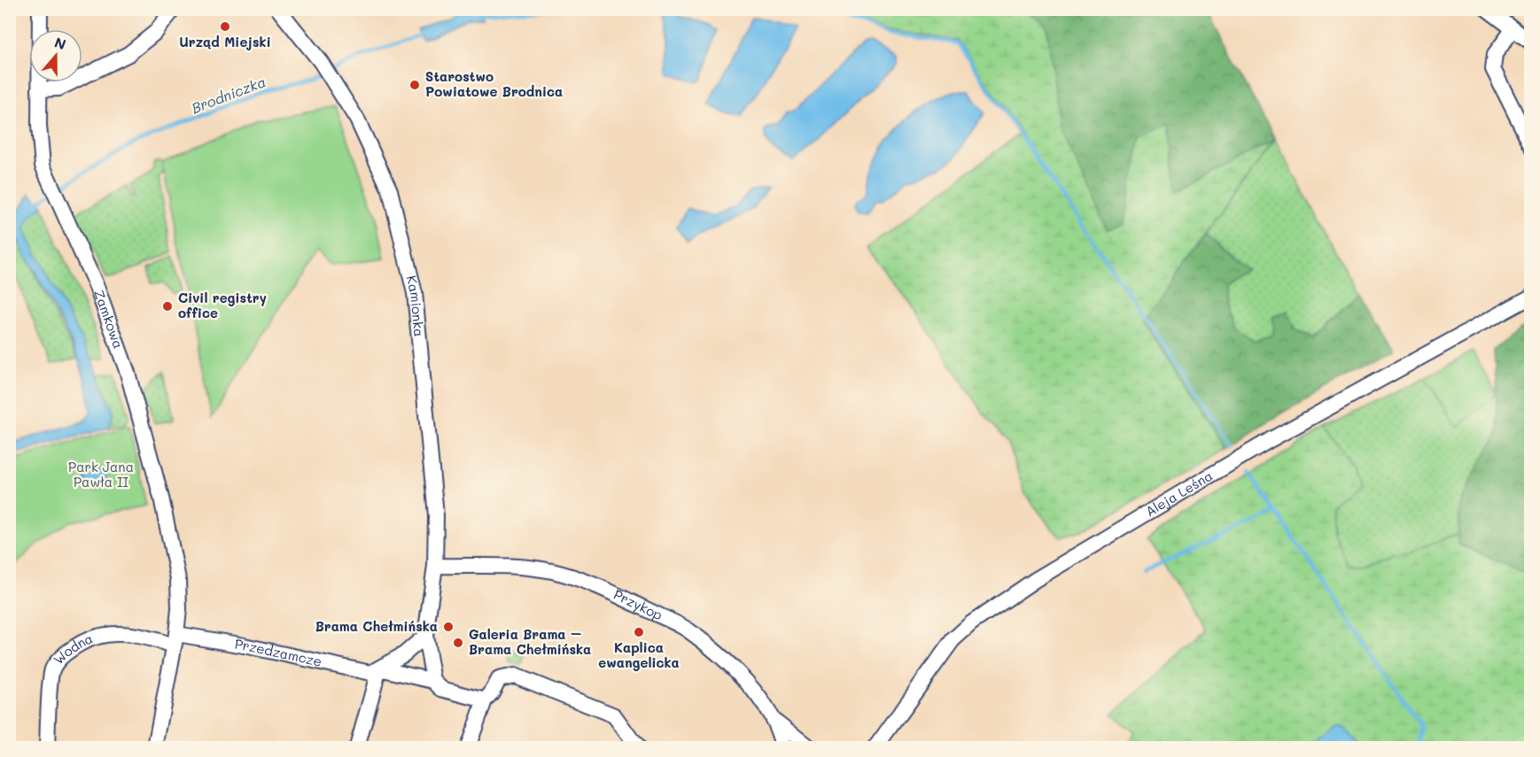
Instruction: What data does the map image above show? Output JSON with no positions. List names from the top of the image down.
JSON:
{
  "streets": {
    "street": [
      "Kamionka",
      "Zamkowa",
      "Aleja Leśna",
      "Przykop",
      "Wodna",
      "Przedzamcze"
    ]
  },
  "crossings": [
    ["Kamionka", "Przykop"],
    ["Zamkowa", "Wodna"],
    ["Zamkowa", "Przedzamcze"],
    ["Wodna", "Przedzamcze"]
  ],
  "water": ["Brodniczka"],
  "parks": ["Park Jana Pawła II"],
  "places": [
    "Urząd Miejski",
    "Starostwo Powiatowe Brodnica",
    "Civil registry office",
    "Brama Chełmińska",
    "Kaplica ewangelicka",
    "Galeria Brama – Brama Chełmińska"
  ],
  "north": "top"
}
